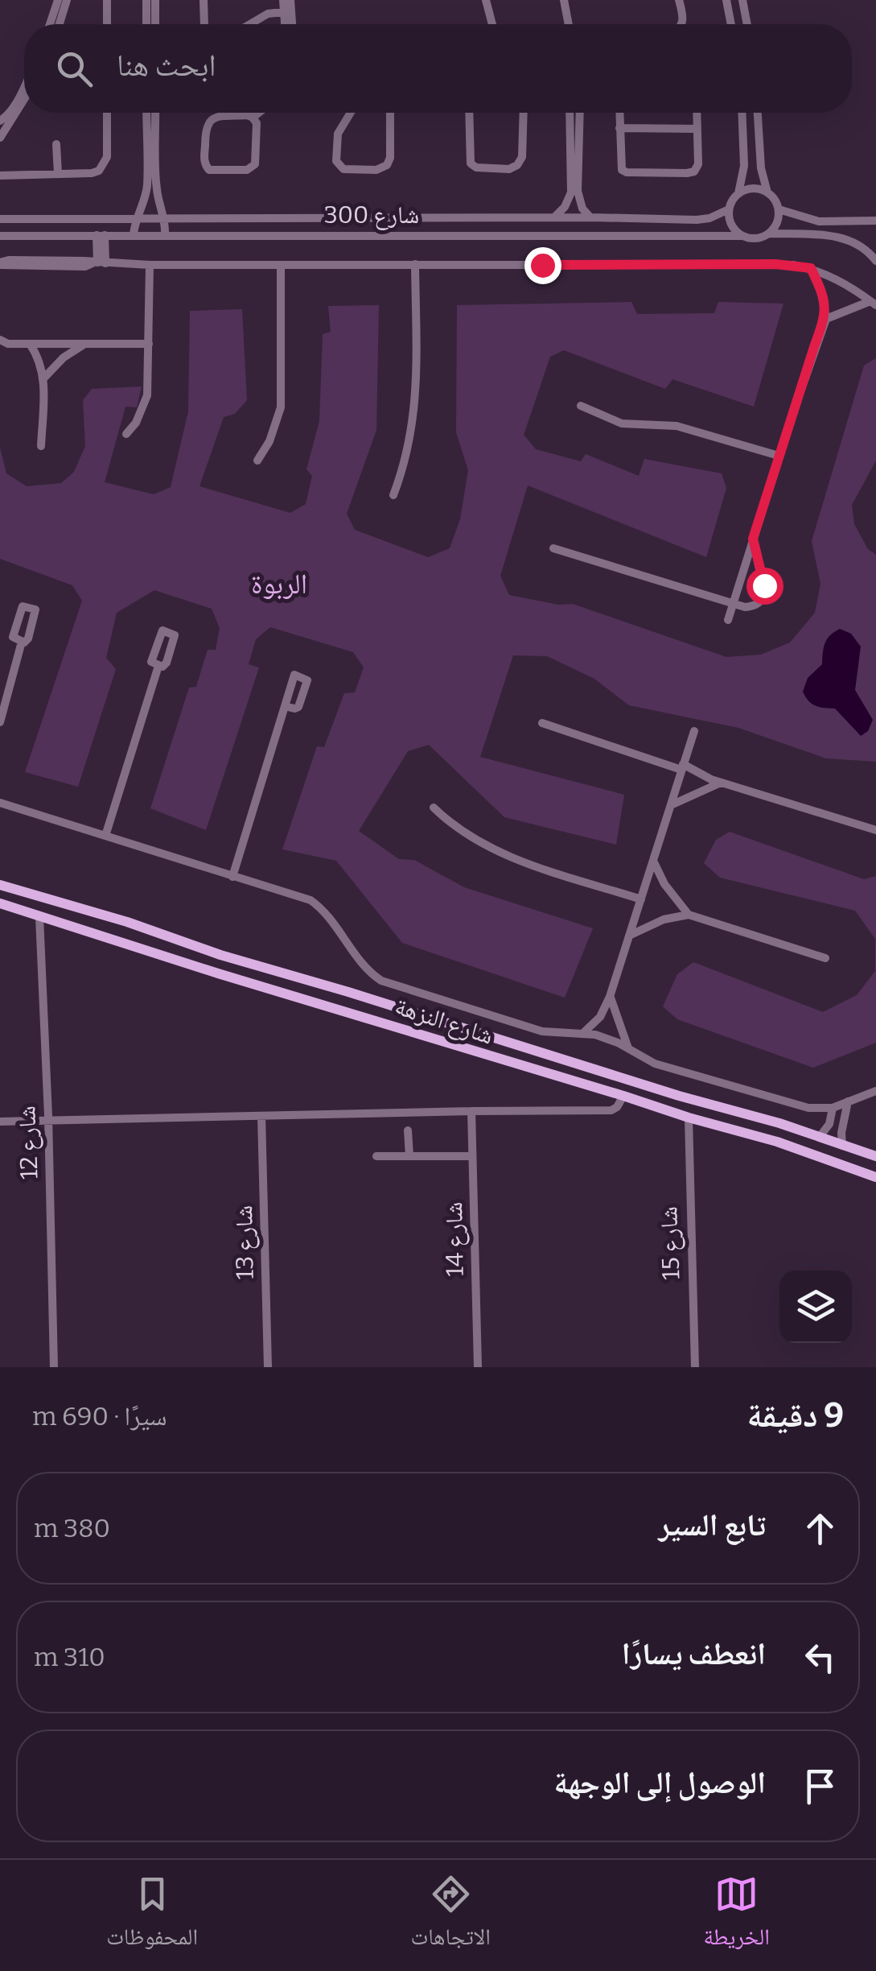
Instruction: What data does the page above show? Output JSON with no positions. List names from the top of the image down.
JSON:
{
  "streets": {
    "main road": ["شارع النزهة"],
    "street": [
      "شارع 300",
      "شارع 12",
      "شارع 14",
      "شارع 13",
      "شارع 15"
    ]
  },
  "crossings": [
    ["شارع النزهة", "شارع 12"],
    ["شارع النزهة", "شارع 15"]
  ],
  "districts": ["الربوة"],
  "page": {
    "search": "ابحث هنا",
    "heading": ["9 دقيقة", "سيرًا · 690 m"],
    "list": [
      ["تابع السير", "380 m"],
      ["انعطف يسارًا", "310 m"],
      "الوصول إلى الوجهة"
    ],
    "nav": ["الخريطة", "الاتجاهات", "المحفوظات"]
  }
}
